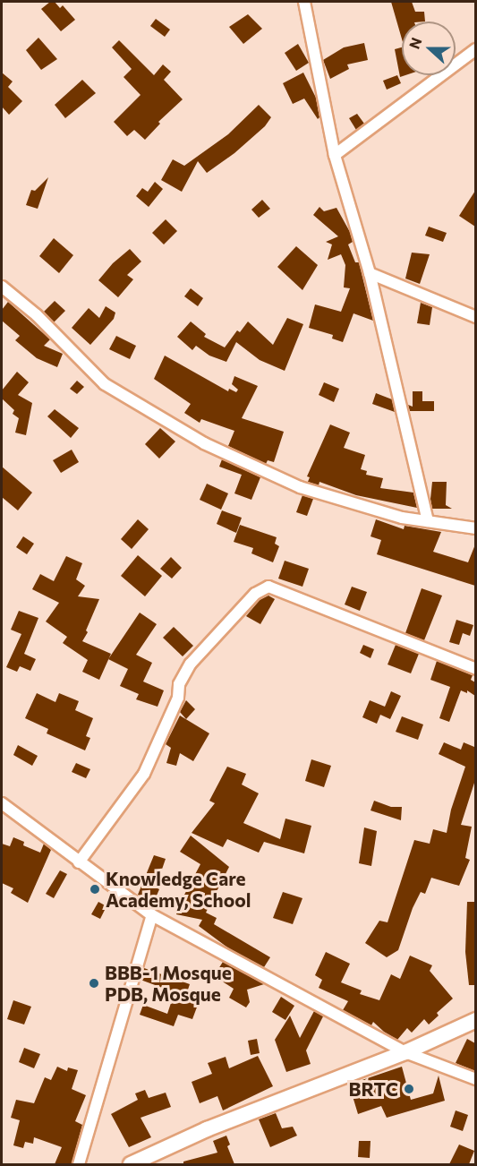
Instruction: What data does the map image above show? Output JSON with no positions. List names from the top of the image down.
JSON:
{
  "places": ["Knowledge Care Academy, School", "BBB-1 Mosque PDB, Mosque", "BRTC"],
  "north": "left"
}
